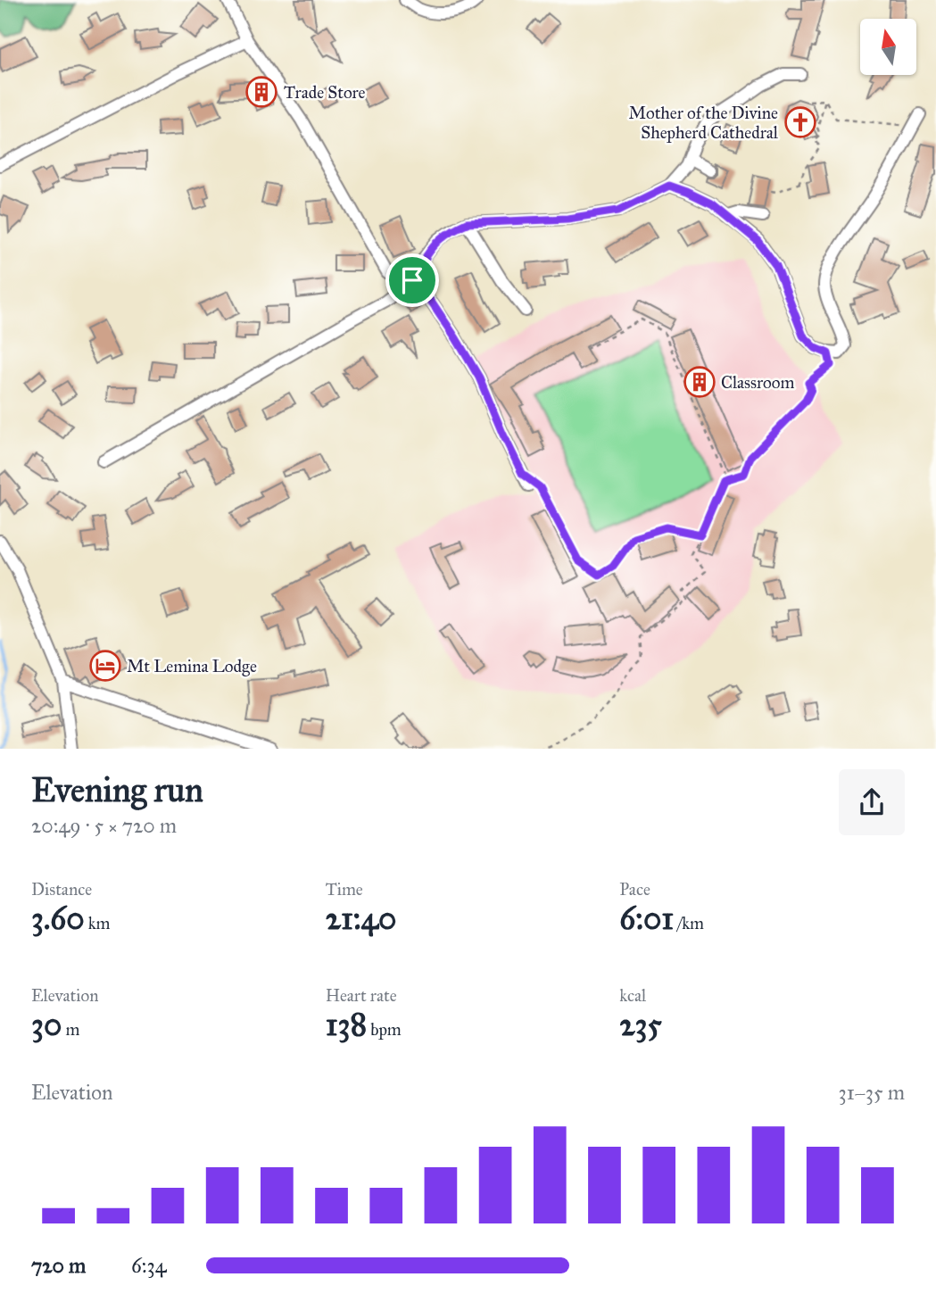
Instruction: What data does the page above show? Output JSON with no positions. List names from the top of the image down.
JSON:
{
  "places": {
    "building": ["Trade Store", "Classroom"],
    "church": ["Mother of the Divine Shepherd Cathedral"],
    "hotel": ["Mt Lemina Lodge"]
  },
  "north": "top",
  "page": {
    "heading": ["Evening run", "20:49 · 5 × 720 m"],
    "stats": [
      ["Distance", "3.60 km"],
      ["Time", "21:40"],
      ["Pace", "6:01 /km"],
      ["Elevation", "30 m"],
      ["Heart rate", "138 bpm"],
      ["kcal", "235"]
    ],
    "chart": ["Elevation", "31–35 m"],
    "list": [
      {
        "name": "720 m",
        "note": "6:34"
      }
    ]
  }
}
